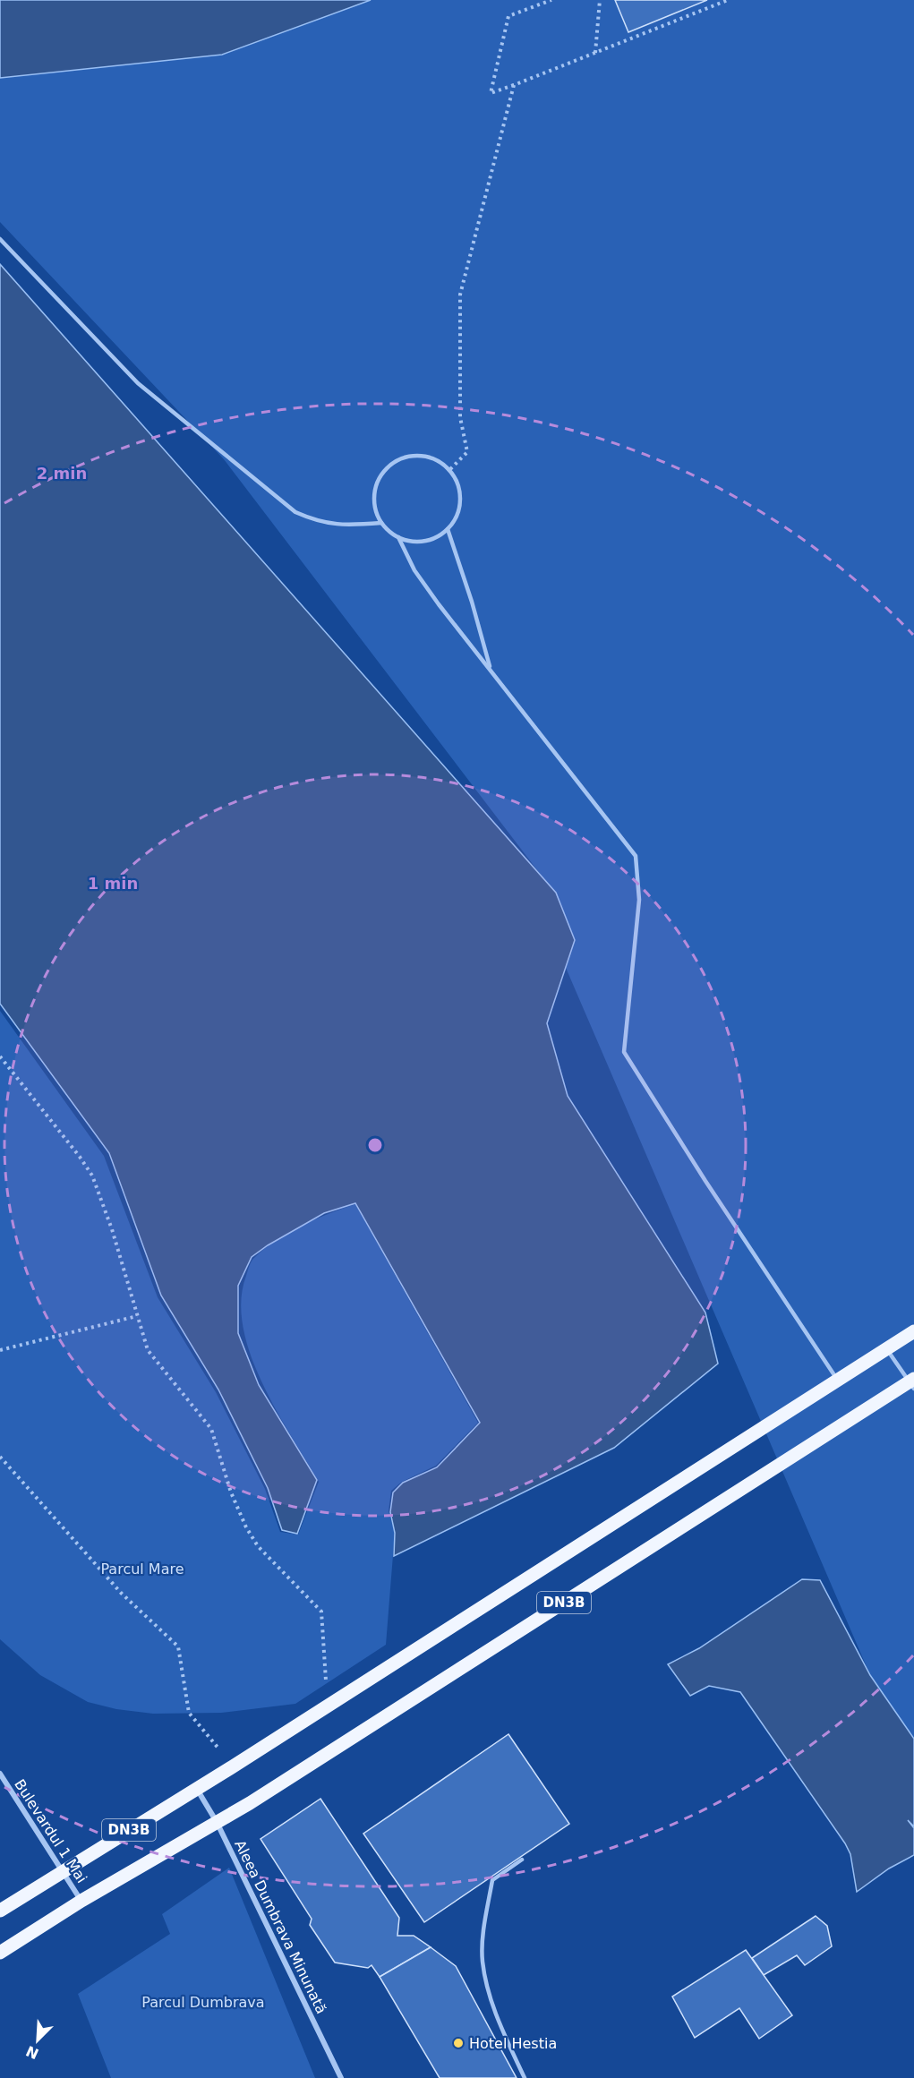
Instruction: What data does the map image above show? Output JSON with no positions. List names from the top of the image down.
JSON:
{
  "streets": {
    "main road": ["DN3B"],
    "street": ["Bulevardul 1 Mai", "Aleea Dumbrava Minunată"]
  },
  "crossings": [
    ["DN3B", "Bulevardul 1 Mai"],
    ["DN3B", "Aleea Dumbrava Minunată"]
  ],
  "parks": ["Parcul Mare", "Parcul Dumbrava"],
  "places": ["Hotel Hestia"],
  "north": "bottom left",
  "rings": ["2 min", "1 min"]
}
